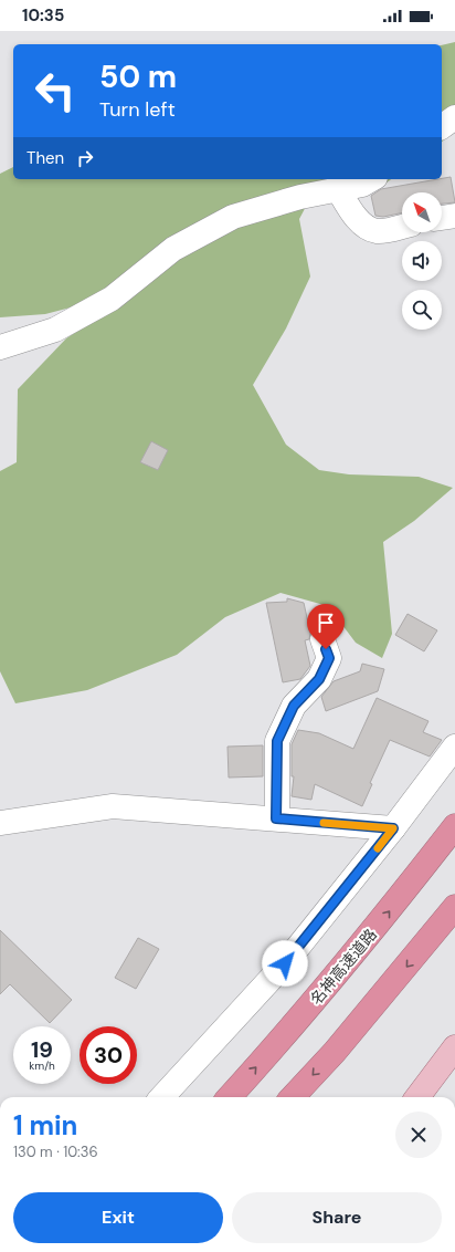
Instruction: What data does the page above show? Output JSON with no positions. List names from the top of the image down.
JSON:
{
  "streets": {
    "highway": ["名神高速道路"]
  },
  "north": "top left",
  "page": {
    "status": "10:35",
    "turn": ["50 m", "Turn left"],
    "then": "Then",
    "speed": "19 km/h",
    "limit": "30",
    "heading": ["1 min", "130 m · 10:36"],
    "buttons": ["Exit", "Share"]
  }
}
